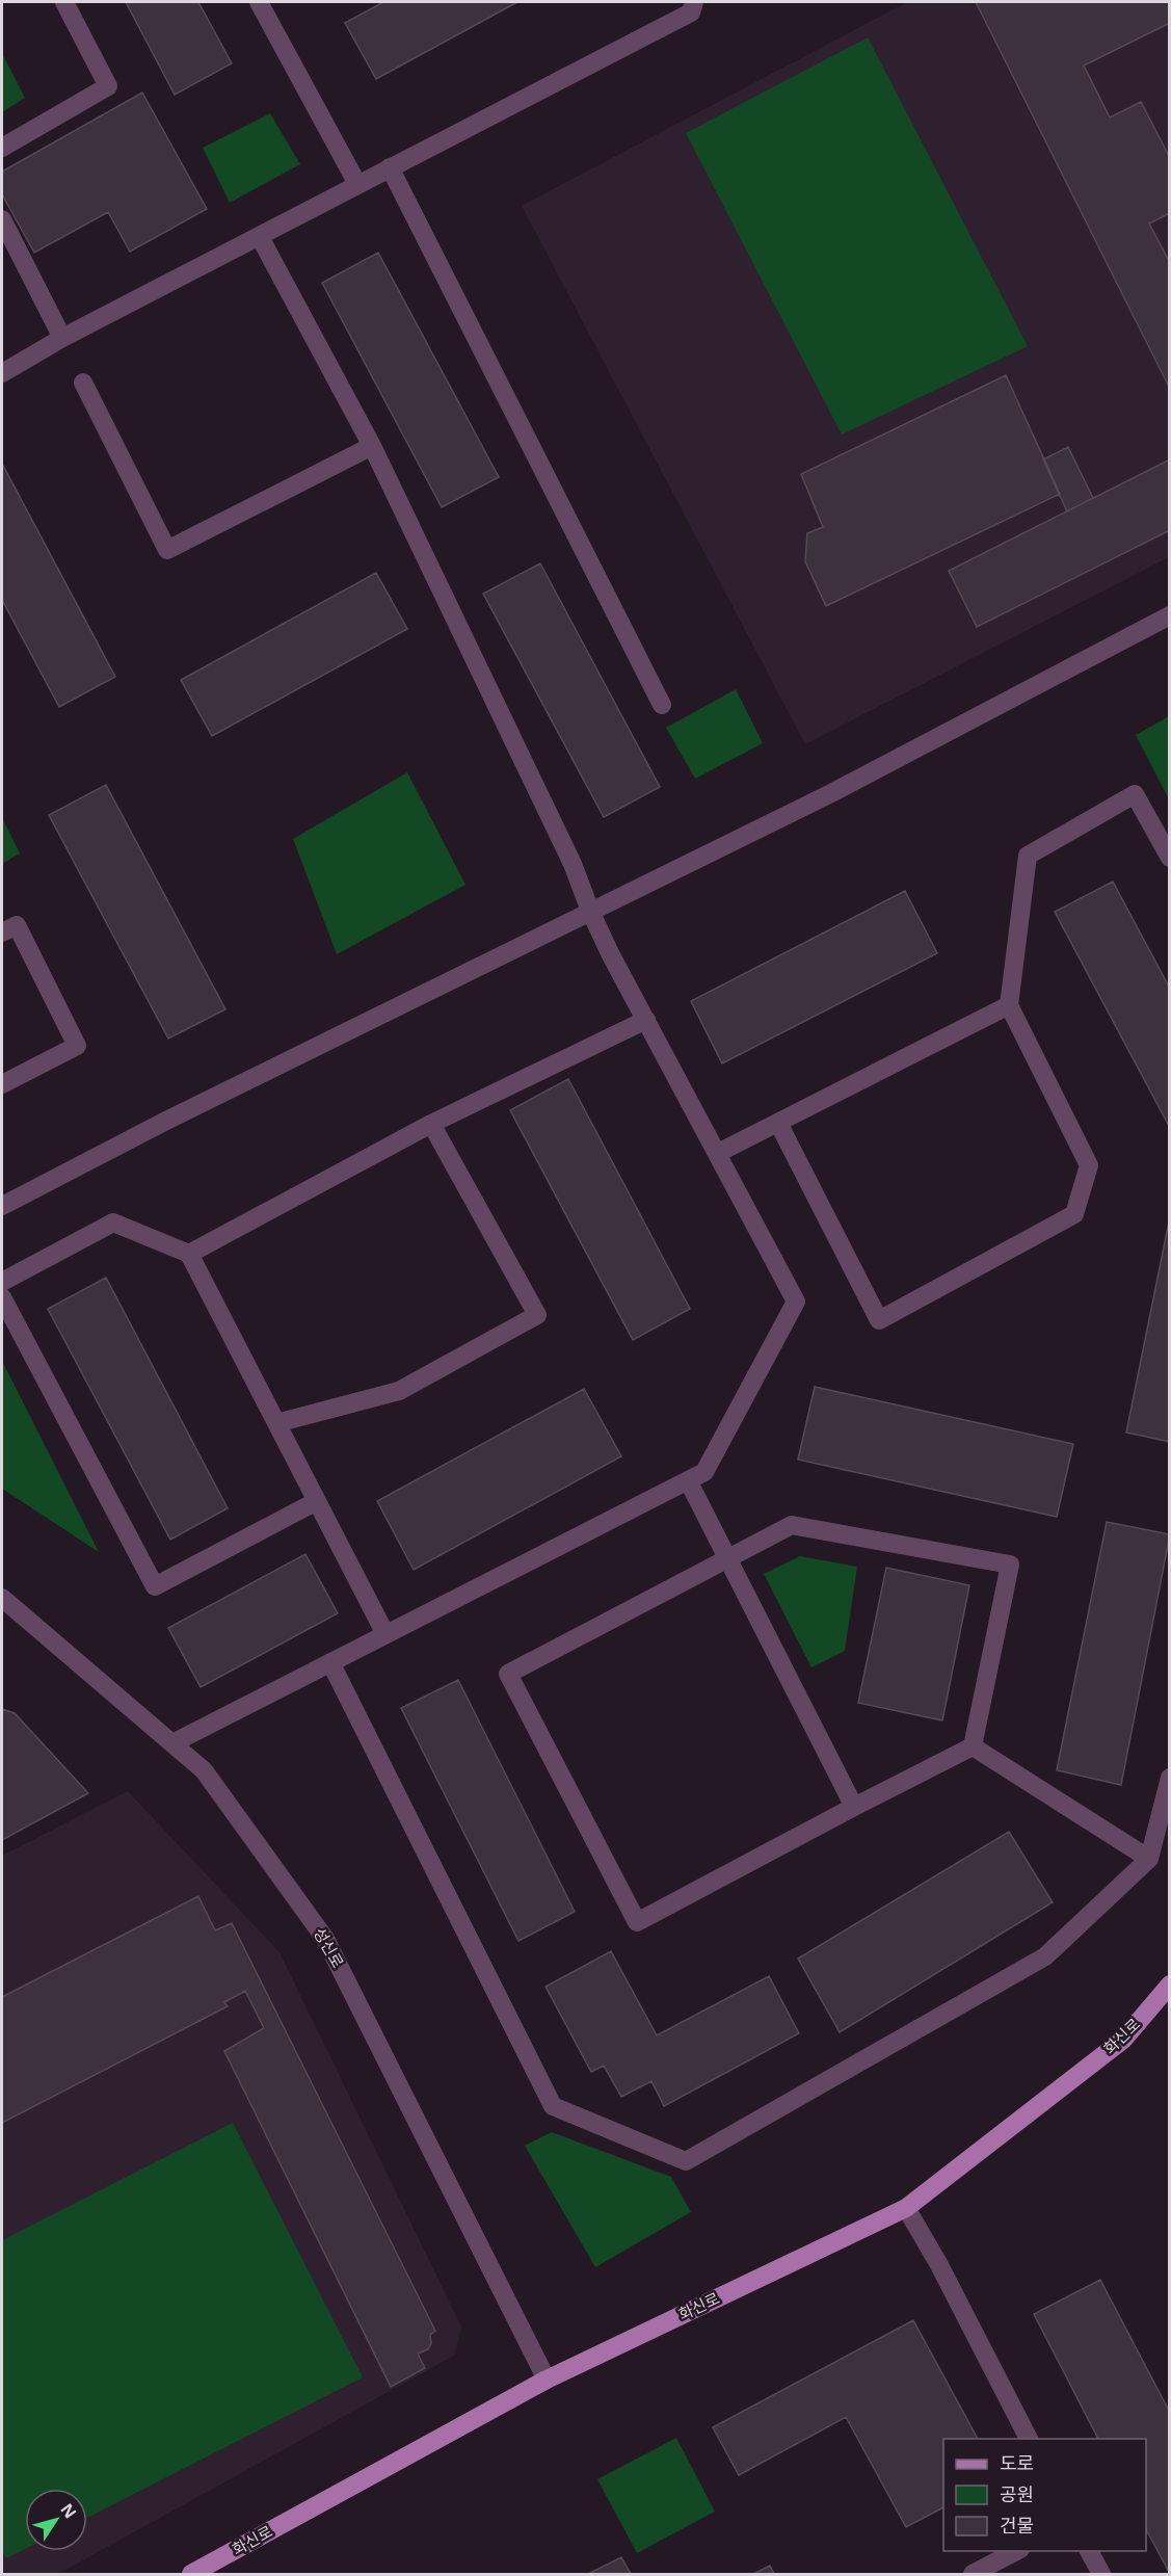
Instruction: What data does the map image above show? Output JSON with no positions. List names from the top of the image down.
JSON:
{
  "streets": {
    "main road": ["화신로"],
    "street": ["성신로"]
  },
  "crossings": [
    ["성신로", "화신로"]
  ],
  "legend": ["도로", "공원", "건물"],
  "north": "top right"
}
